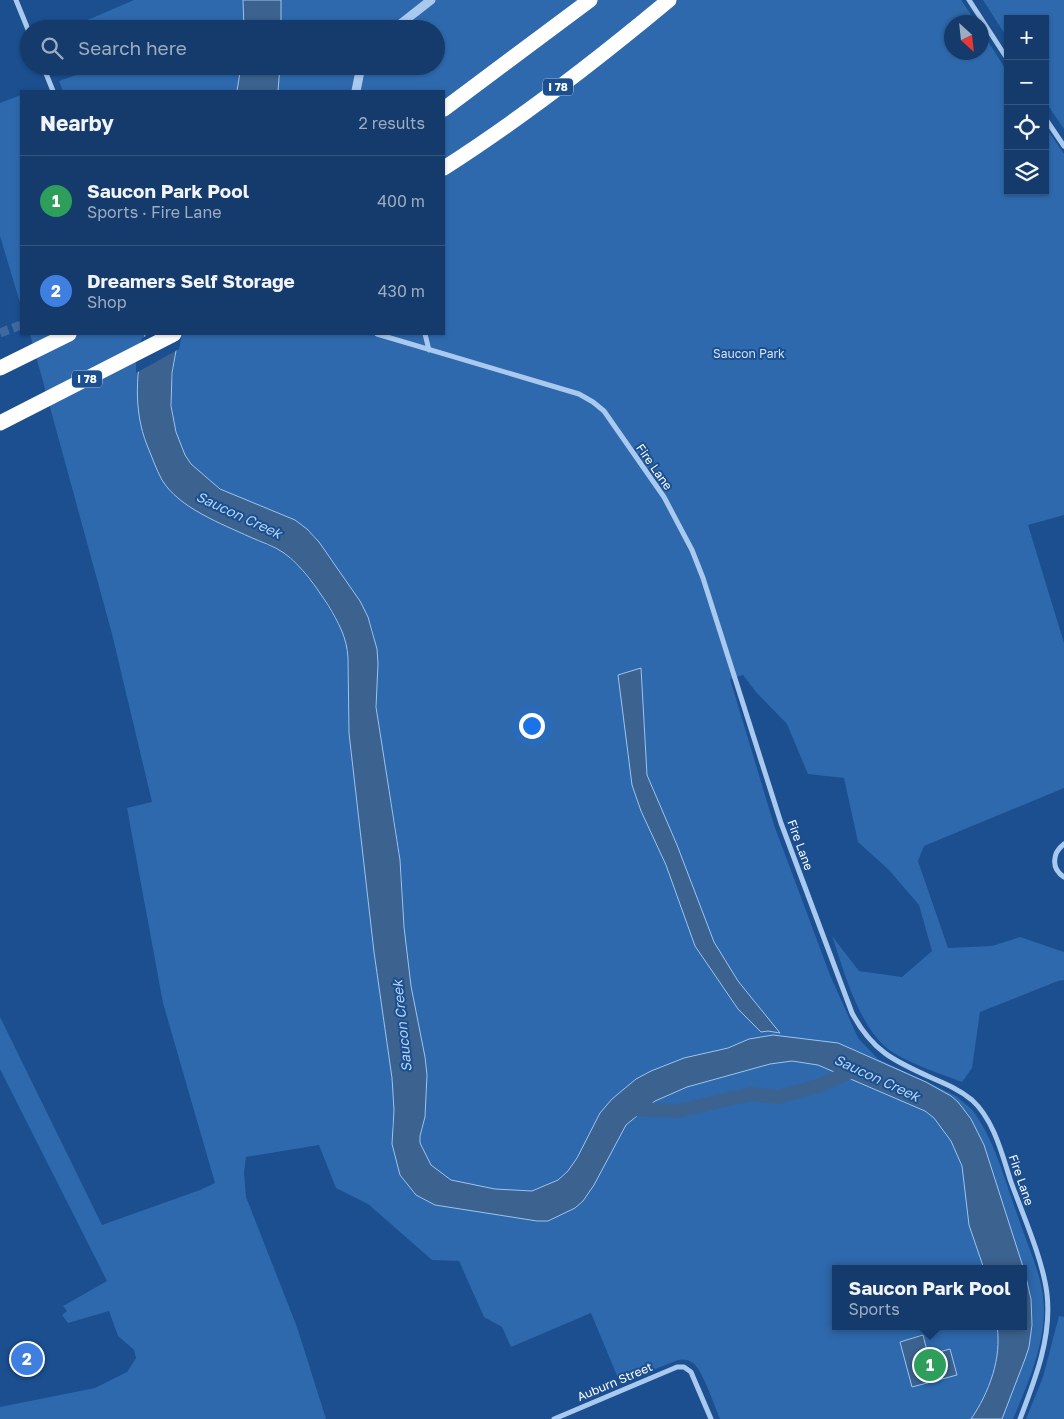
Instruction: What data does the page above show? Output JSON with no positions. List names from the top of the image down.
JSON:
{
  "streets": {
    "highway": ["I 78"],
    "street": ["Fire Lane", "Auburn Street"]
  },
  "water": ["Saucon Creek"],
  "parks": ["Saucon Park"],
  "north": "bottom right",
  "page": {
    "map_buttons": ["+", "−"],
    "search": "Search here",
    "heading": ["Nearby", "2 results"],
    "list": [
      {
        "mark": "1",
        "name": "Saucon Park Pool",
        "note": "Sports · Fire Lane",
        "value": "400 m"
      },
      {
        "mark": "2",
        "name": "Dreamers Self Storage",
        "note": "Shop",
        "value": "430 m"
      }
    ],
    "popup": ["Saucon Park Pool", "Sports"],
    "pins": ["2", "1"]
  }
}
